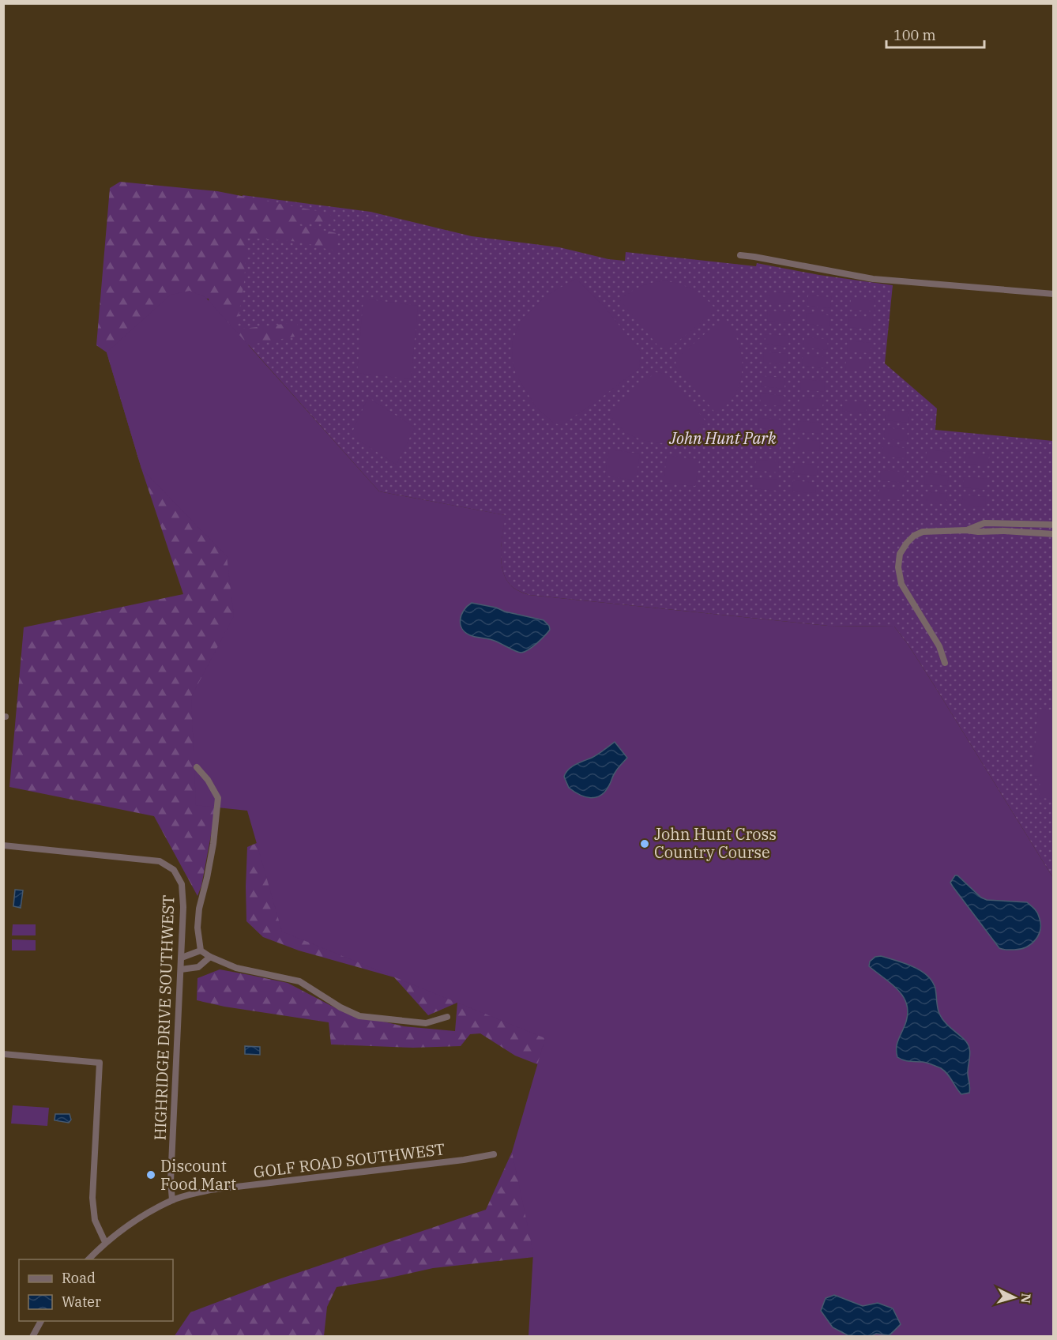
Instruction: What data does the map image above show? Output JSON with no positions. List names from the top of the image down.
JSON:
{
  "streets": {
    "street": ["HIGHRIDGE DRIVE SOUTHWEST", "GOLF ROAD SOUTHWEST"]
  },
  "crossings": [
    ["HIGHRIDGE DRIVE SOUTHWEST", "GOLF ROAD SOUTHWEST"]
  ],
  "parks": ["John Hunt Park"],
  "places": ["John Hunt Cross Country Course", "Discount Food Mart"],
  "legend": ["Road", "Water"],
  "scale_bar": "100 m",
  "north": "right"
}
